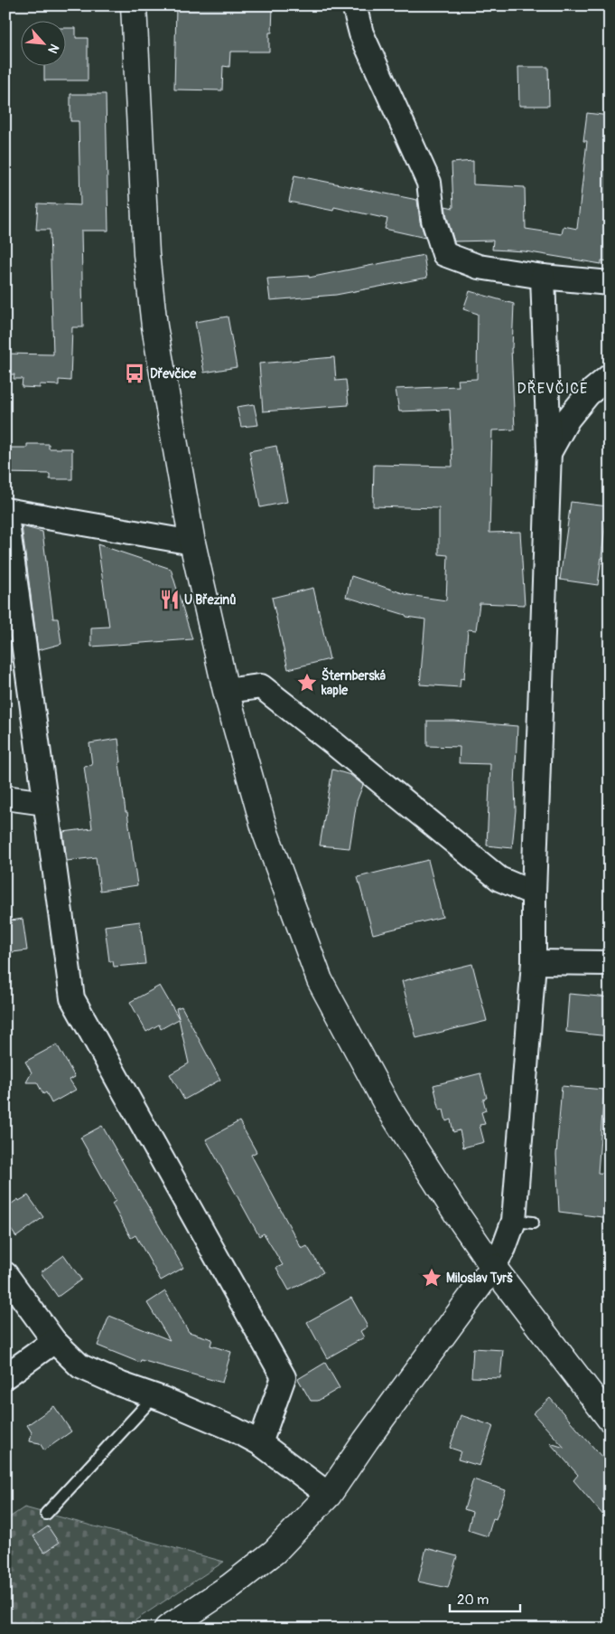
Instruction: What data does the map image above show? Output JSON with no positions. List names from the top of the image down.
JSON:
{
  "districts": ["DŘEVČICE"],
  "places": {
    "bus stop": ["Dřevčice"],
    "restaurant": ["U Březinů"],
    "place": ["Šternberská kaple", "Miloslav Tyrš"]
  },
  "scale_bar": "20 m",
  "north": "bottom right"
}
